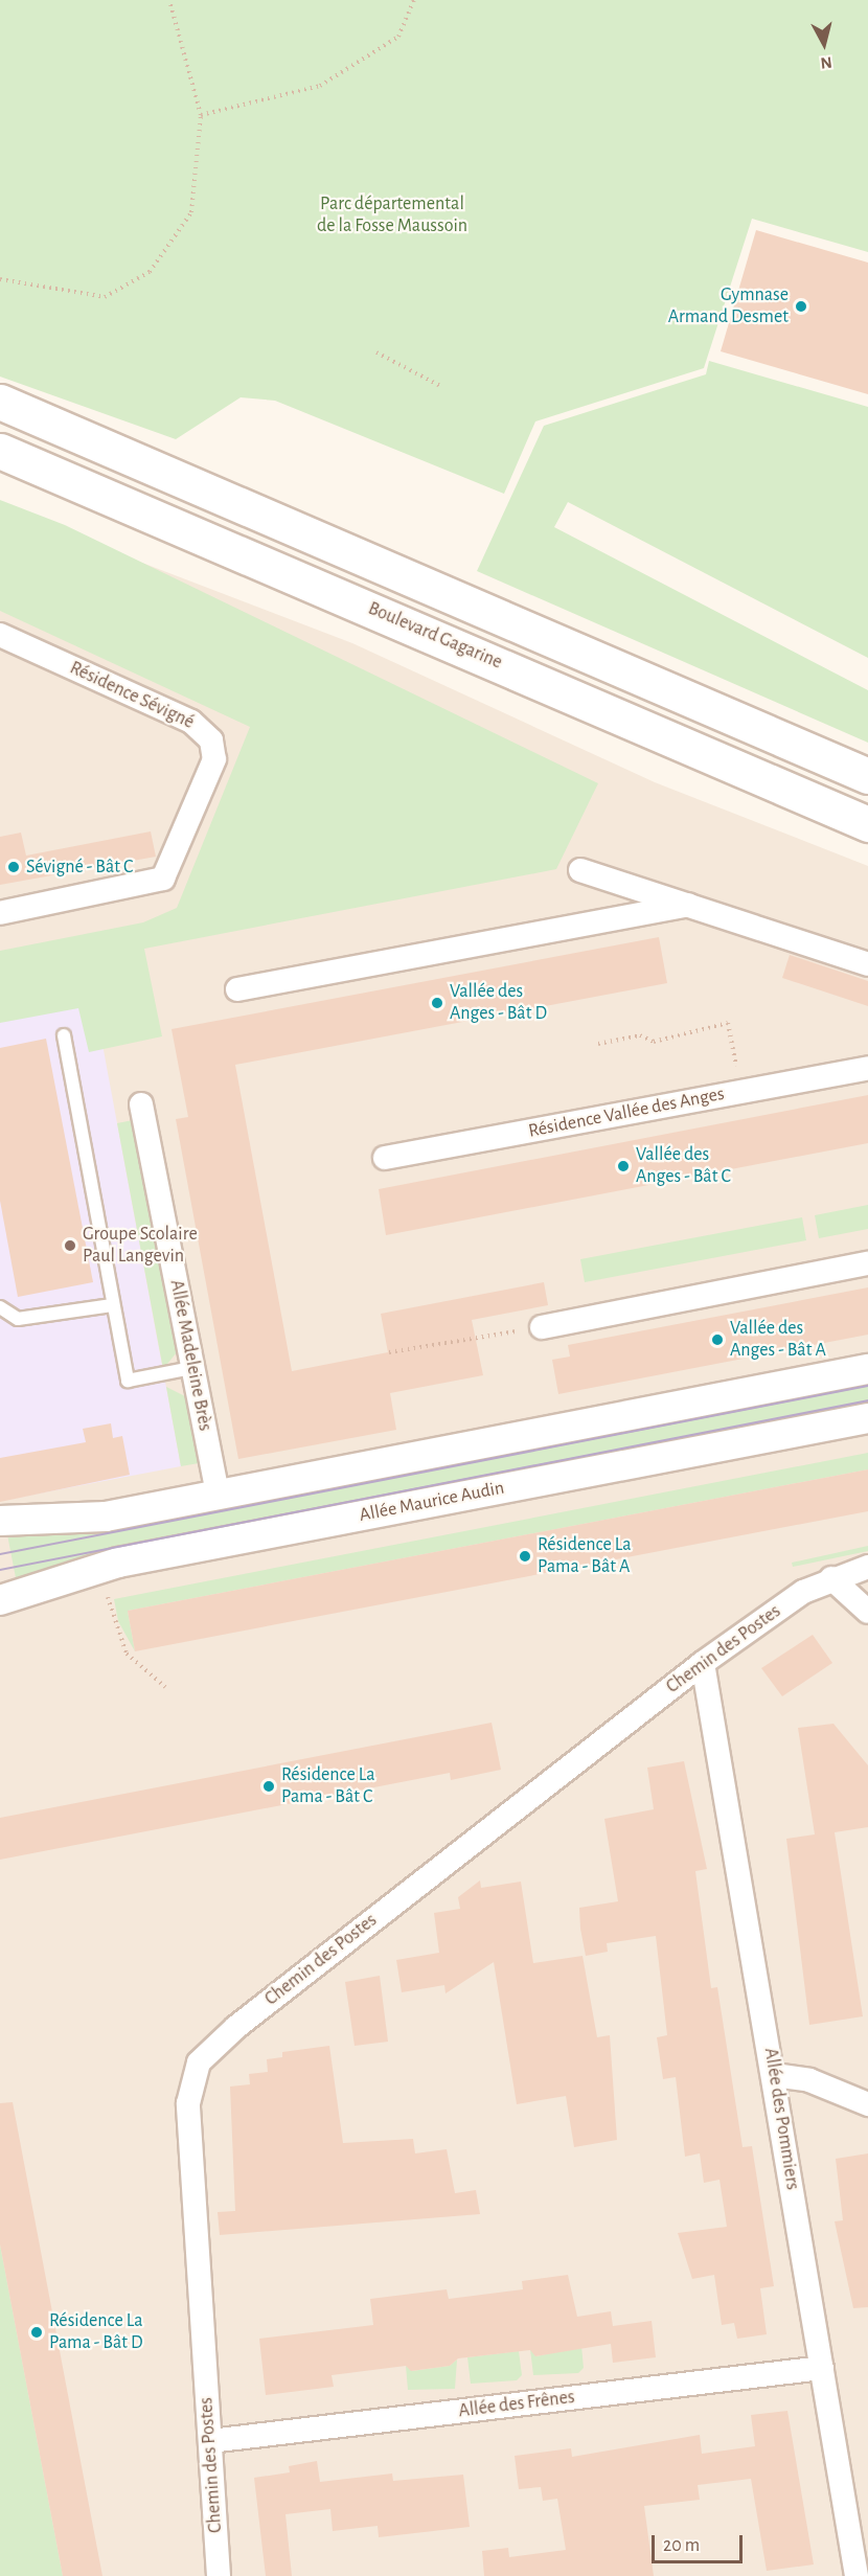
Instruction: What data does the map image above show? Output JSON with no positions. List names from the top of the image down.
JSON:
{
  "streets": {
    "main road": ["Boulevard Gagarine"],
    "street": [
      "Résidence Sévigné",
      "Résidence Vallée des Anges",
      "Allée Madeleine Brès",
      "Allée Maurice Audin",
      "Chemin des Postes",
      "Allée des Pommiers",
      "Allée des Frênes"
    ]
  },
  "crossings": [
    ["Chemin des Postes", "Allée des Pommiers"],
    ["Chemin des Postes", "Allée des Frênes"],
    ["Allée des Pommiers", "Allée des Frênes"]
  ],
  "parks": ["Parc départemental de la Fosse Maussoin"],
  "places": [
    "Gymnase Armand Desmet",
    "Sévigné - Bât C",
    "Vallée des Anges - Bât D",
    "Vallée des Anges - Bât C",
    "Groupe Scolaire Paul Langevin",
    "Vallée des Anges - Bât A",
    "Résidence La Pama - Bât A",
    "Résidence La Pama - Bât C",
    "Résidence La Pama - Bât D"
  ],
  "scale_bar": "20 m",
  "north": "bottom"
}
